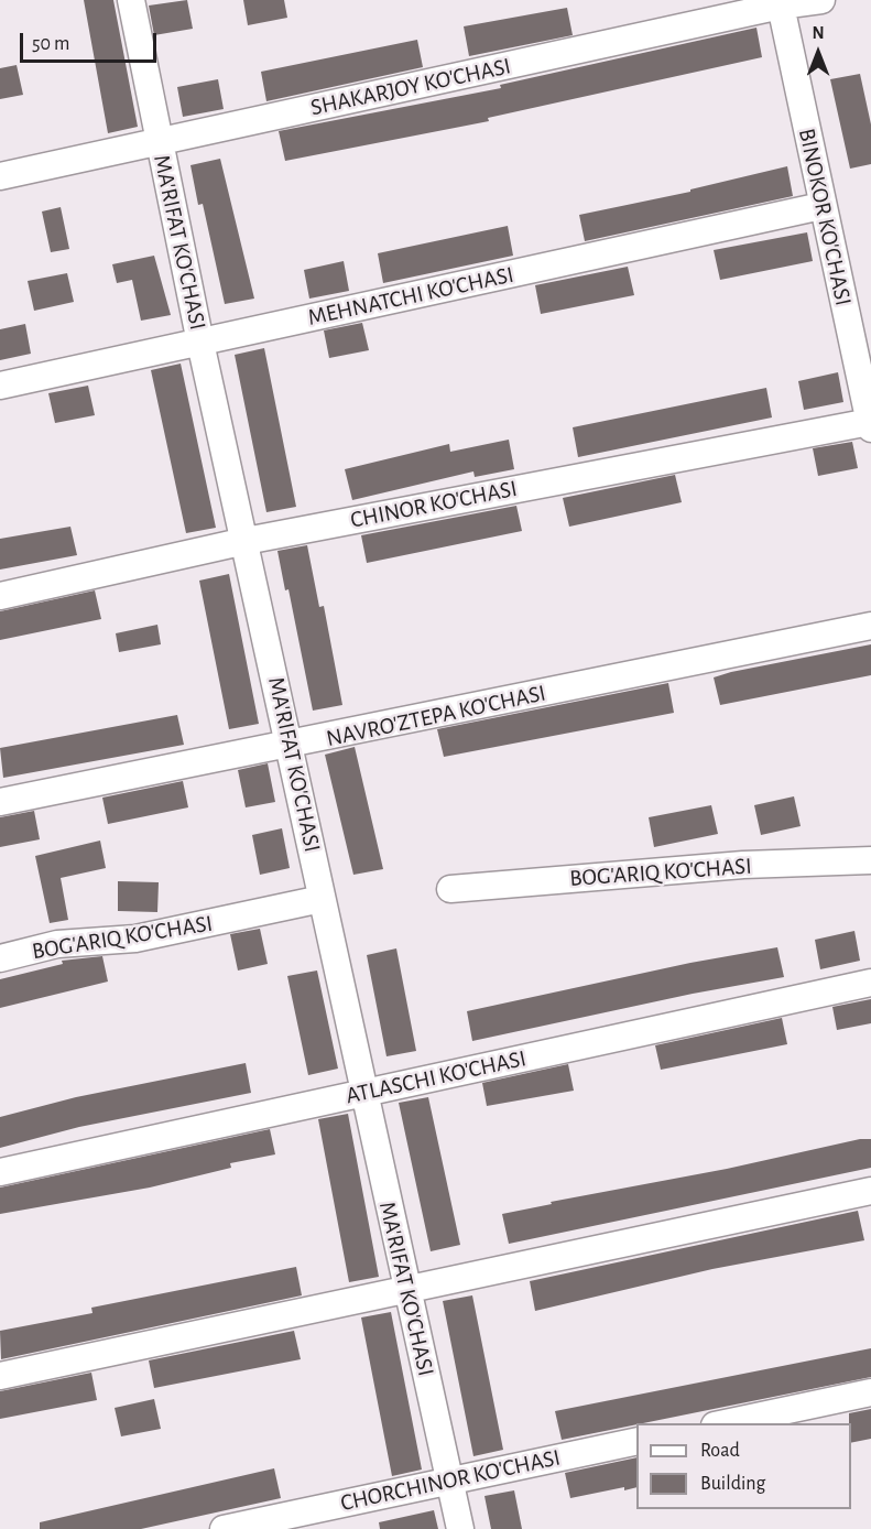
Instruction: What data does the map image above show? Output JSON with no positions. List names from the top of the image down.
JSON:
{
  "streets": {
    "street": [
      "SHAKARJOY KO'CHASI",
      "BINOKOR KO'CHASI",
      "MA'RIFAT KO'CHASI",
      "MEHNATCHI KO'CHASI",
      "CHINOR KO'CHASI",
      "NAVRO'ZTEPA KO'CHASI",
      "BOG'ARIQ KO'CHASI",
      "ATLASCHI KO'CHASI",
      "CHORCHINOR KO'CHASI"
    ]
  },
  "crossings": [
    ["SHAKARJOY KO'CHASI", "BINOKOR KO'CHASI"],
    ["SHAKARJOY KO'CHASI", "MA'RIFAT KO'CHASI"],
    ["BINOKOR KO'CHASI", "MEHNATCHI KO'CHASI"],
    ["BINOKOR KO'CHASI", "CHINOR KO'CHASI"],
    ["MA'RIFAT KO'CHASI", "MEHNATCHI KO'CHASI"],
    ["MA'RIFAT KO'CHASI", "CHINOR KO'CHASI"],
    ["MA'RIFAT KO'CHASI", "NAVRO'ZTEPA KO'CHASI"],
    ["MA'RIFAT KO'CHASI", "BOG'ARIQ KO'CHASI"],
    ["MA'RIFAT KO'CHASI", "ATLASCHI KO'CHASI"],
    ["MA'RIFAT KO'CHASI", "CHORCHINOR KO'CHASI"]
  ],
  "legend": ["Road", "Building"],
  "scale_bar": "50 m",
  "north": "top"
}
